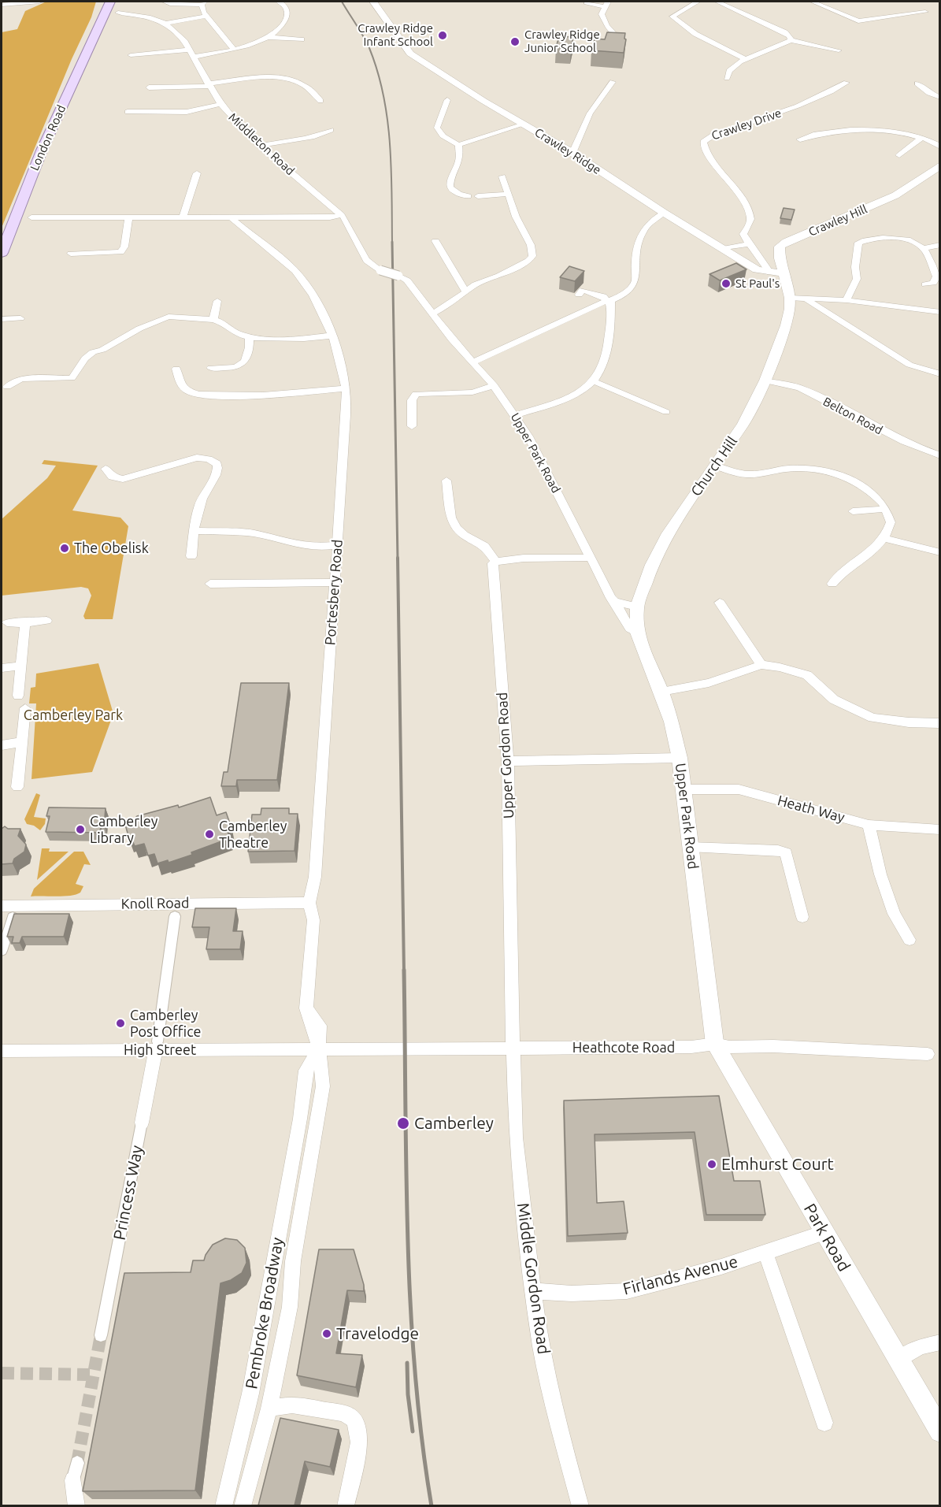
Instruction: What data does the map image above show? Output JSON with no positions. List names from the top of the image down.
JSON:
{
  "streets": {
    "main road": ["London Road"],
    "street": [
      "Crawley Drive",
      "Middleton Road",
      "Crawley Ridge",
      "Crawley Hill",
      "Belton Road",
      "Upper Park Road",
      "Church Hill",
      "Portesbery Road",
      "Upper Gordon Road",
      "Heath Way",
      "Knoll Road",
      "Heathcote Road",
      "High Street",
      "Princess Way",
      "Park Road",
      "Firlands Avenue",
      "Middle Gordon Road",
      "Pembroke Broadway"
    ]
  },
  "crossings": [
    ["Middleton Road", "Upper Park Road"],
    ["Crawley Ridge", "Crawley Hill"],
    ["Crawley Hill", "Church Hill"],
    ["Belton Road", "Church Hill"],
    ["Upper Park Road", "Church Hill"],
    ["Upper Park Road", "Heath Way"],
    ["Upper Park Road", "Heathcote Road"],
    ["Upper Park Road", "Park Road"],
    ["Portesbery Road", "Knoll Road"],
    ["Portesbery Road", "Heathcote Road"],
    ["Portesbery Road", "High Street"],
    ["Portesbery Road", "Pembroke Broadway"],
    ["Upper Gordon Road", "Heathcote Road"],
    ["Upper Gordon Road", "Middle Gordon Road"],
    ["Heathcote Road", "High Street"],
    ["Heathcote Road", "Park Road"],
    ["Heathcote Road", "Middle Gordon Road"],
    ["Heathcote Road", "Pembroke Broadway"],
    ["High Street", "Princess Way"],
    ["High Street", "Pembroke Broadway"],
    ["Park Road", "Firlands Avenue"],
    ["Firlands Avenue", "Middle Gordon Road"]
  ],
  "parks": ["Camberley Park"],
  "places": [
    "Crawley Ridge Infant School",
    "Crawley Ridge Junior School",
    "St Paul's",
    "The Obelisk",
    "Camberley Library",
    "Camberley Theatre",
    "Camberley Post Office",
    "Camberley",
    "Elmhurst Court",
    "Travelodge"
  ]
}
